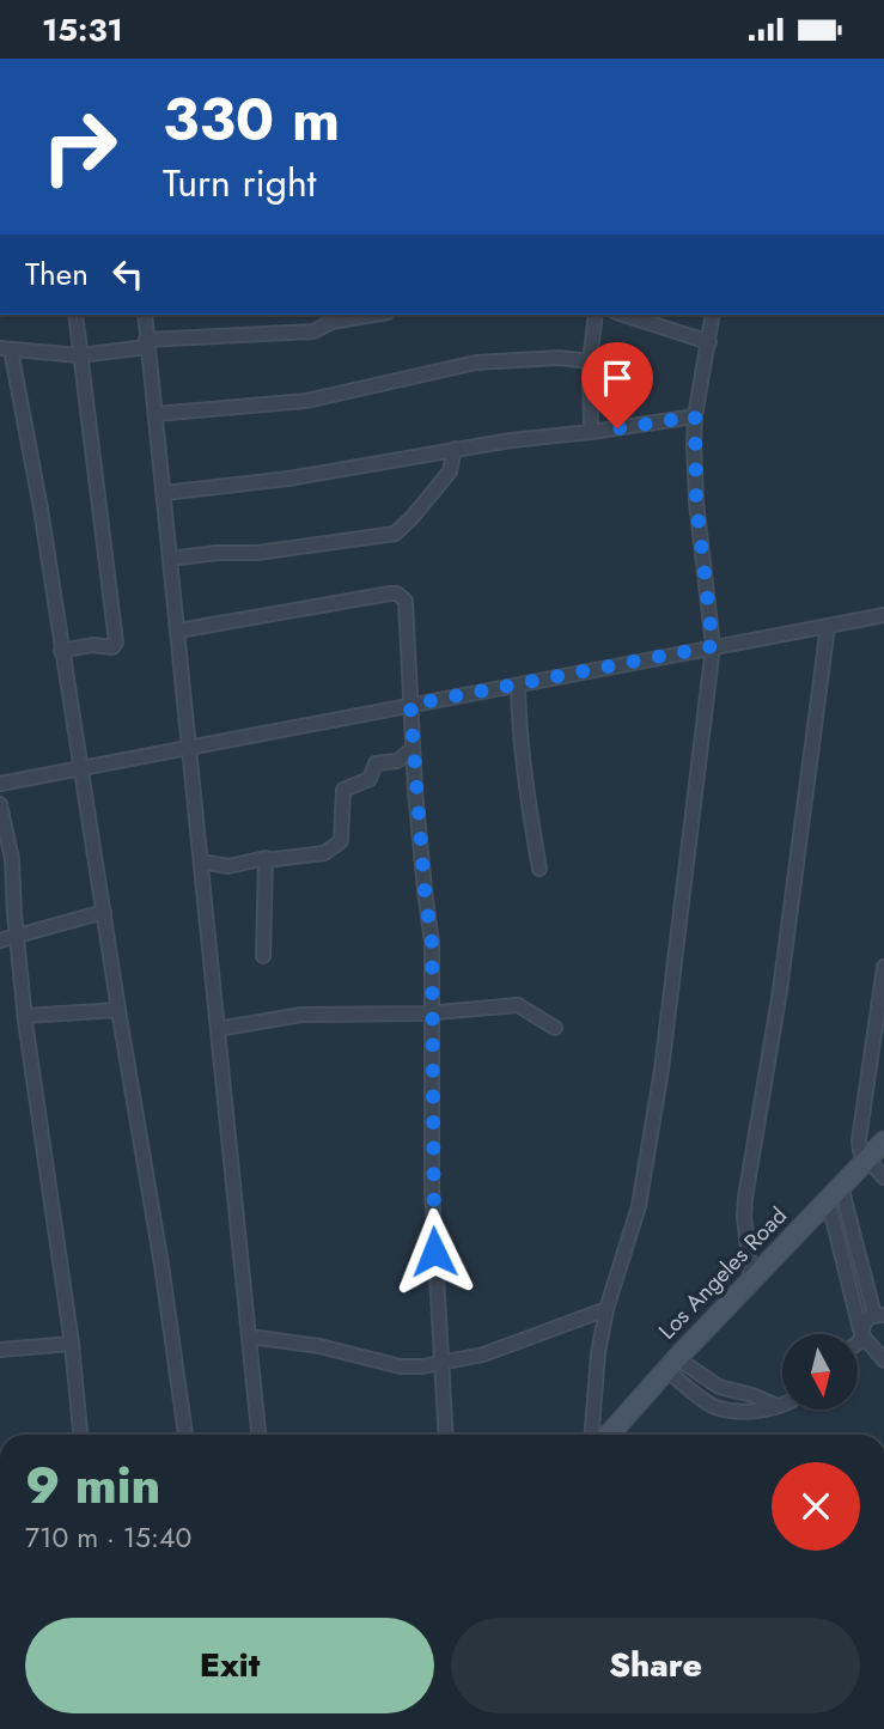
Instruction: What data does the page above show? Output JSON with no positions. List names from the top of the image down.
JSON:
{
  "streets": {
    "main road": ["Los Angeles Road"]
  },
  "north": "bottom",
  "page": {
    "status": "15:31",
    "turn": ["330 m", "Turn right"],
    "then": "Then",
    "heading": ["9 min", "710 m · 15:40"],
    "buttons": ["Exit", "Share"]
  }
}
